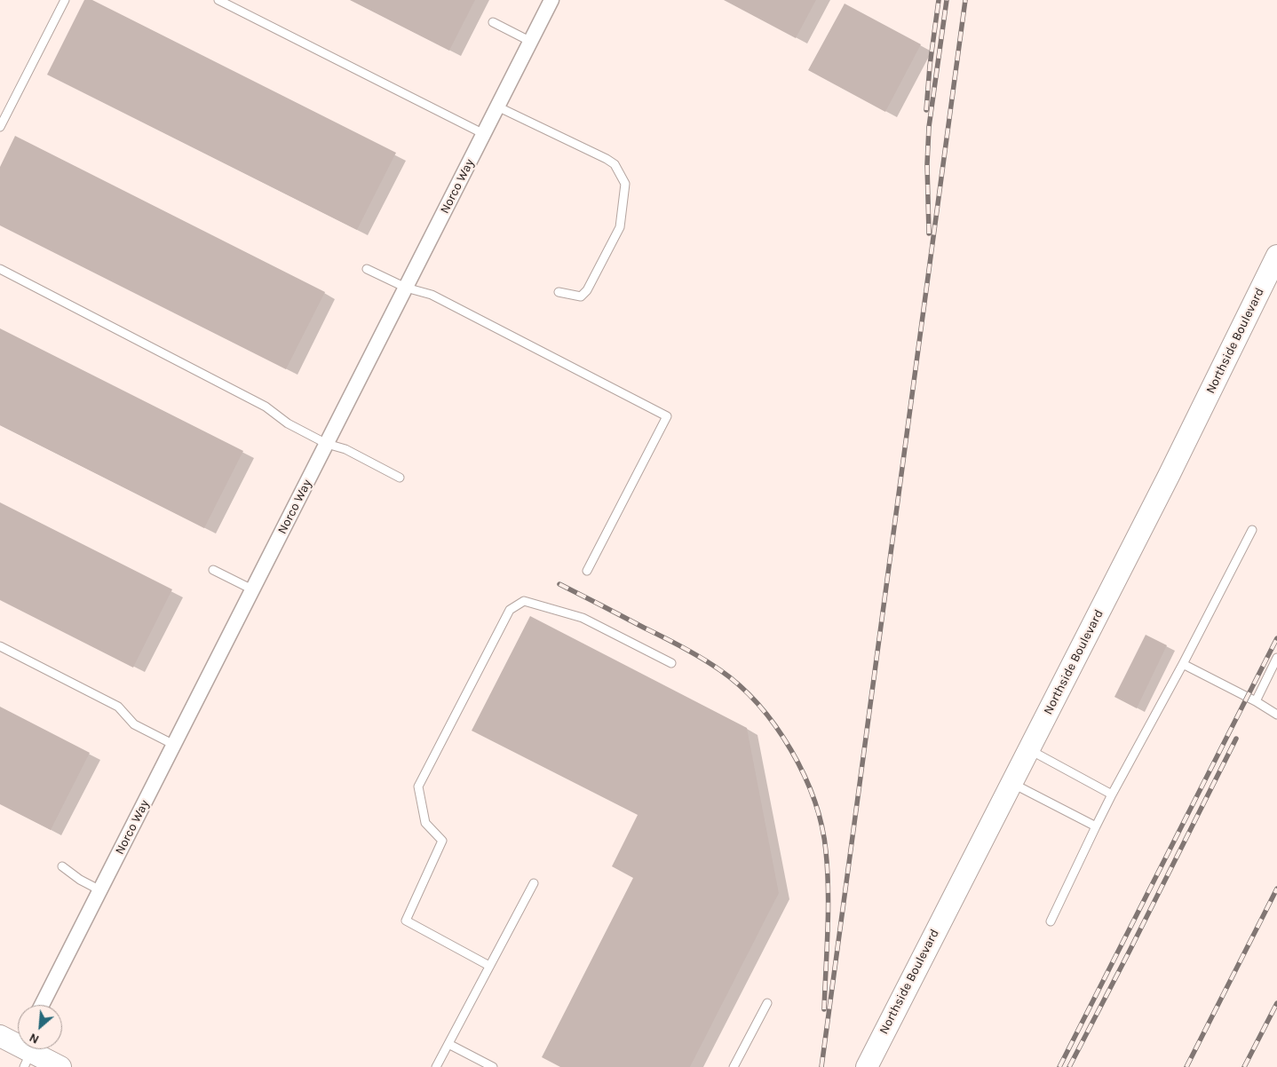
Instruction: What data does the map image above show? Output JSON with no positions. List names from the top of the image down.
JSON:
{
  "streets": {
    "main road": ["Northside Boulevard"],
    "street": ["Norco Way"]
  },
  "north": "bottom left"
}
